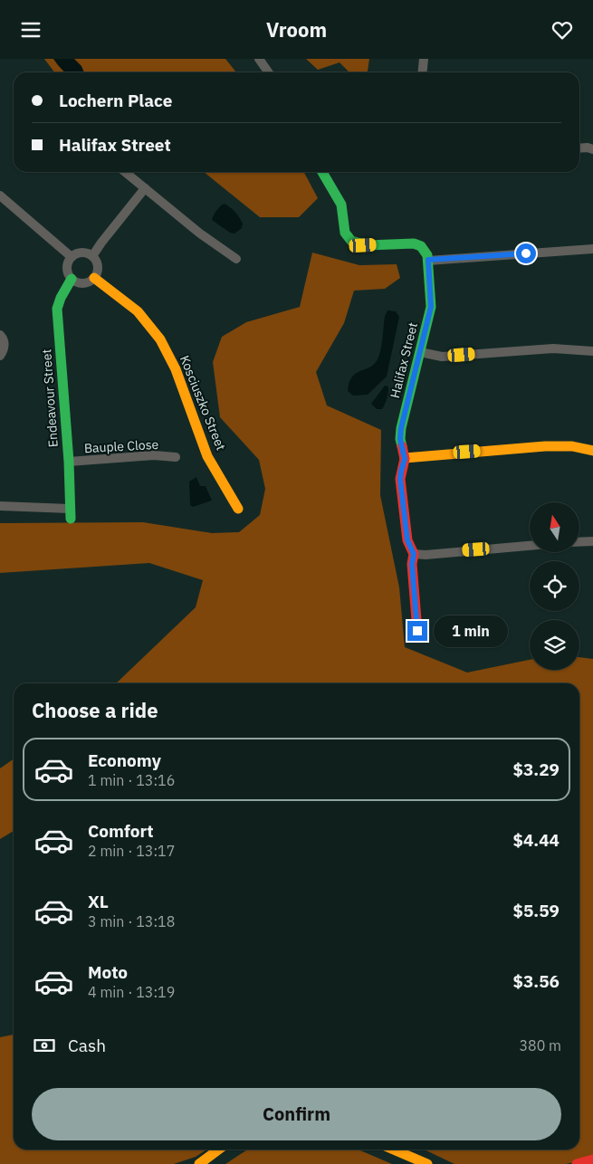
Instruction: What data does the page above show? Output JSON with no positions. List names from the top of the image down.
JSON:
{
  "streets": {
    "street": [
      "Halifax Street",
      "Endeavour Street",
      "Kosciuszko Street",
      "Bauple Close"
    ]
  },
  "crossings": [
    ["Endeavour Street", "Kosciuszko Street"],
    ["Endeavour Street", "Bauple Close"]
  ],
  "north": "top",
  "page": {
    "header": "Vroom",
    "banner": ["Lochern Place", "Halifax Street"],
    "bubble": "1 min",
    "heading": "Choose a ride",
    "list": [
      {
        "name": "Economy",
        "note": "1 min · 13:16",
        "value": "$3.29"
      },
      {
        "name": "Comfort",
        "note": "2 min · 13:17",
        "value": "$4.44"
      },
      {
        "name": "XL",
        "note": "3 min · 13:18",
        "value": "$5.59"
      },
      {
        "name": "Moto",
        "note": "4 min · 13:19",
        "value": "$3.56"
      }
    ],
    "pay": ["Cash", "380 m"],
    "buttons": "Confirm"
  }
}
